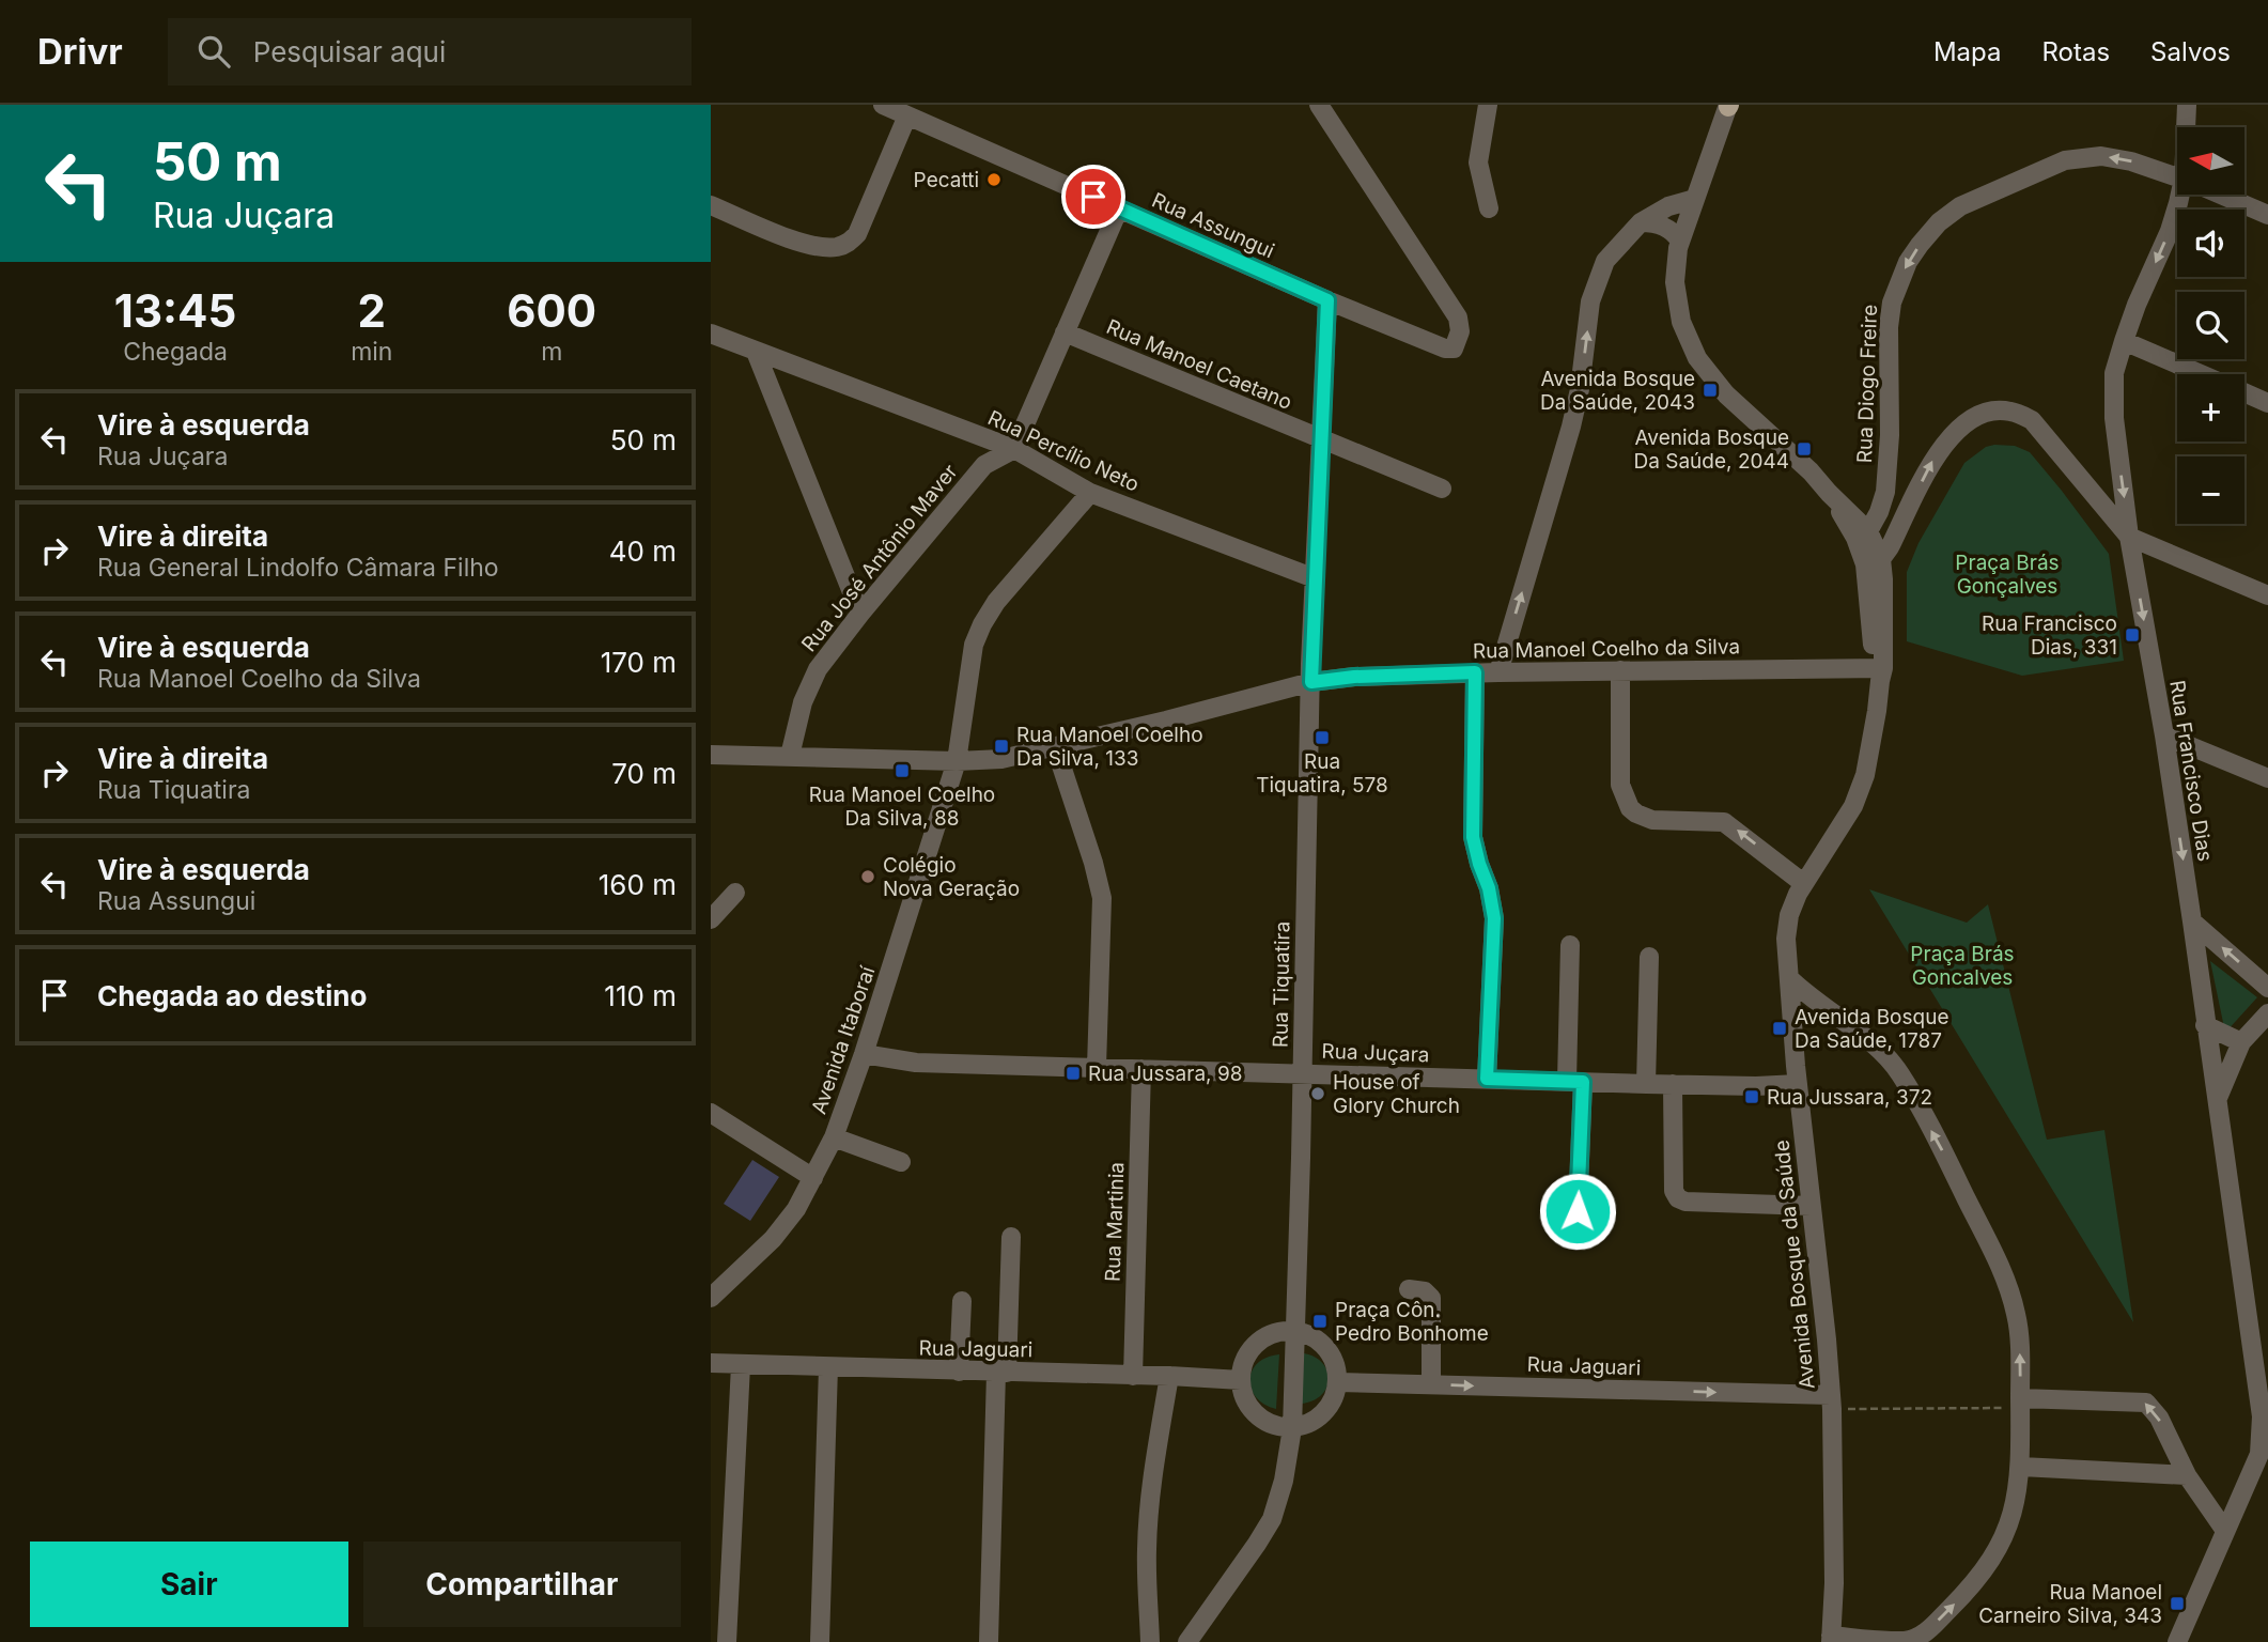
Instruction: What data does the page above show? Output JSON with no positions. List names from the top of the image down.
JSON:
{
  "streets": {
    "street": [
      "Rua Assungui",
      "Rua Manoel Caetano",
      "Rua Diogo Freire",
      "Rua Percílio Neto",
      "Rua José Antônio Maver",
      "Rua Manoel Coelho da Silva",
      "Rua Francisco Dias",
      "Rua Tiquatira",
      "Avenida Itaboraí",
      "Rua Juçara",
      "Rua Martinia",
      "Avenida Bosque da Saúde",
      "Rua Jaguari"
    ]
  },
  "crossings": [
    ["Rua Assungui", "Rua Tiquatira"],
    ["Rua Manoel Caetano", "Rua Tiquatira"],
    ["Rua Diogo Freire", "Avenida Bosque da Saúde"],
    ["Rua Percílio Neto", "Rua José Antônio Maver"],
    ["Rua Percílio Neto", "Rua Tiquatira"],
    ["Rua Percílio Neto", "Avenida Itaboraí"],
    ["Rua José Antônio Maver", "Rua Manoel Coelho da Silva"],
    ["Rua Manoel Coelho da Silva", "Rua Tiquatira"],
    ["Rua Manoel Coelho da Silva", "Avenida Itaboraí"],
    ["Rua Manoel Coelho da Silva", "Avenida Bosque da Saúde"],
    ["Rua Tiquatira", "Rua Juçara"],
    ["Avenida Itaboraí", "Rua Juçara"],
    ["Rua Juçara", "Rua Martinia"],
    ["Rua Juçara", "Avenida Bosque da Saúde"],
    ["Rua Martinia", "Rua Jaguari"],
    ["Avenida Bosque da Saúde", "Rua Jaguari"]
  ],
  "one_way": ["Rua Francisco Dias", "Rua Jaguari"],
  "parks": ["Praça Brás Gonçalves", "Praça Brás Goncalves"],
  "places": {
    "other": ["Pecatti", "Colégio Nova Geração", "House of Glory Church"],
    "transit": [
      "Avenida Bosque Da Saúde, 2043",
      "Avenida Bosque Da Saúde, 2044",
      "Rua Francisco Dias, 331",
      "Rua Tiquatira, 578",
      "Rua Manoel Coelho Da Silva, 133",
      "Rua Manoel Coelho Da Silva, 88",
      "Avenida Bosque Da Saúde, 1787",
      "Rua Jussara, 98",
      "Rua Jussara, 372",
      "Praça Côn. Pedro Bonhome",
      "Rua Manoel Carneiro Silva, 343"
    ]
  },
  "north": "left",
  "page": {
    "header": "Drivr",
    "search": "Pesquisar aqui",
    "nav": ["Mapa", "Rotas", "Salvos"],
    "turn": ["50 m", "Rua Juçara"],
    "map_buttons": ["+", "−"],
    "eta": [
      "13:45",
      "Chegada",
      "2",
      "min",
      "600",
      "m"
    ],
    "list": [
      {
        "name": "Vire à esquerda",
        "note": "Rua Juçara",
        "value": "50 m"
      },
      {
        "name": "Vire à direita",
        "note": "Rua General Lindolfo Câmara Filho",
        "value": "40 m"
      },
      {
        "name": "Vire à esquerda",
        "note": "Rua Manoel Coelho da Silva",
        "value": "170 m"
      },
      {
        "name": "Vire à direita",
        "note": "Rua Tiquatira",
        "value": "70 m"
      },
      {
        "name": "Vire à esquerda",
        "note": "Rua Assungui",
        "value": "160 m"
      },
      {
        "name": "Chegada ao destino",
        "value": "110 m"
      }
    ],
    "buttons": ["Sair", "Compartilhar"]
  }
}
